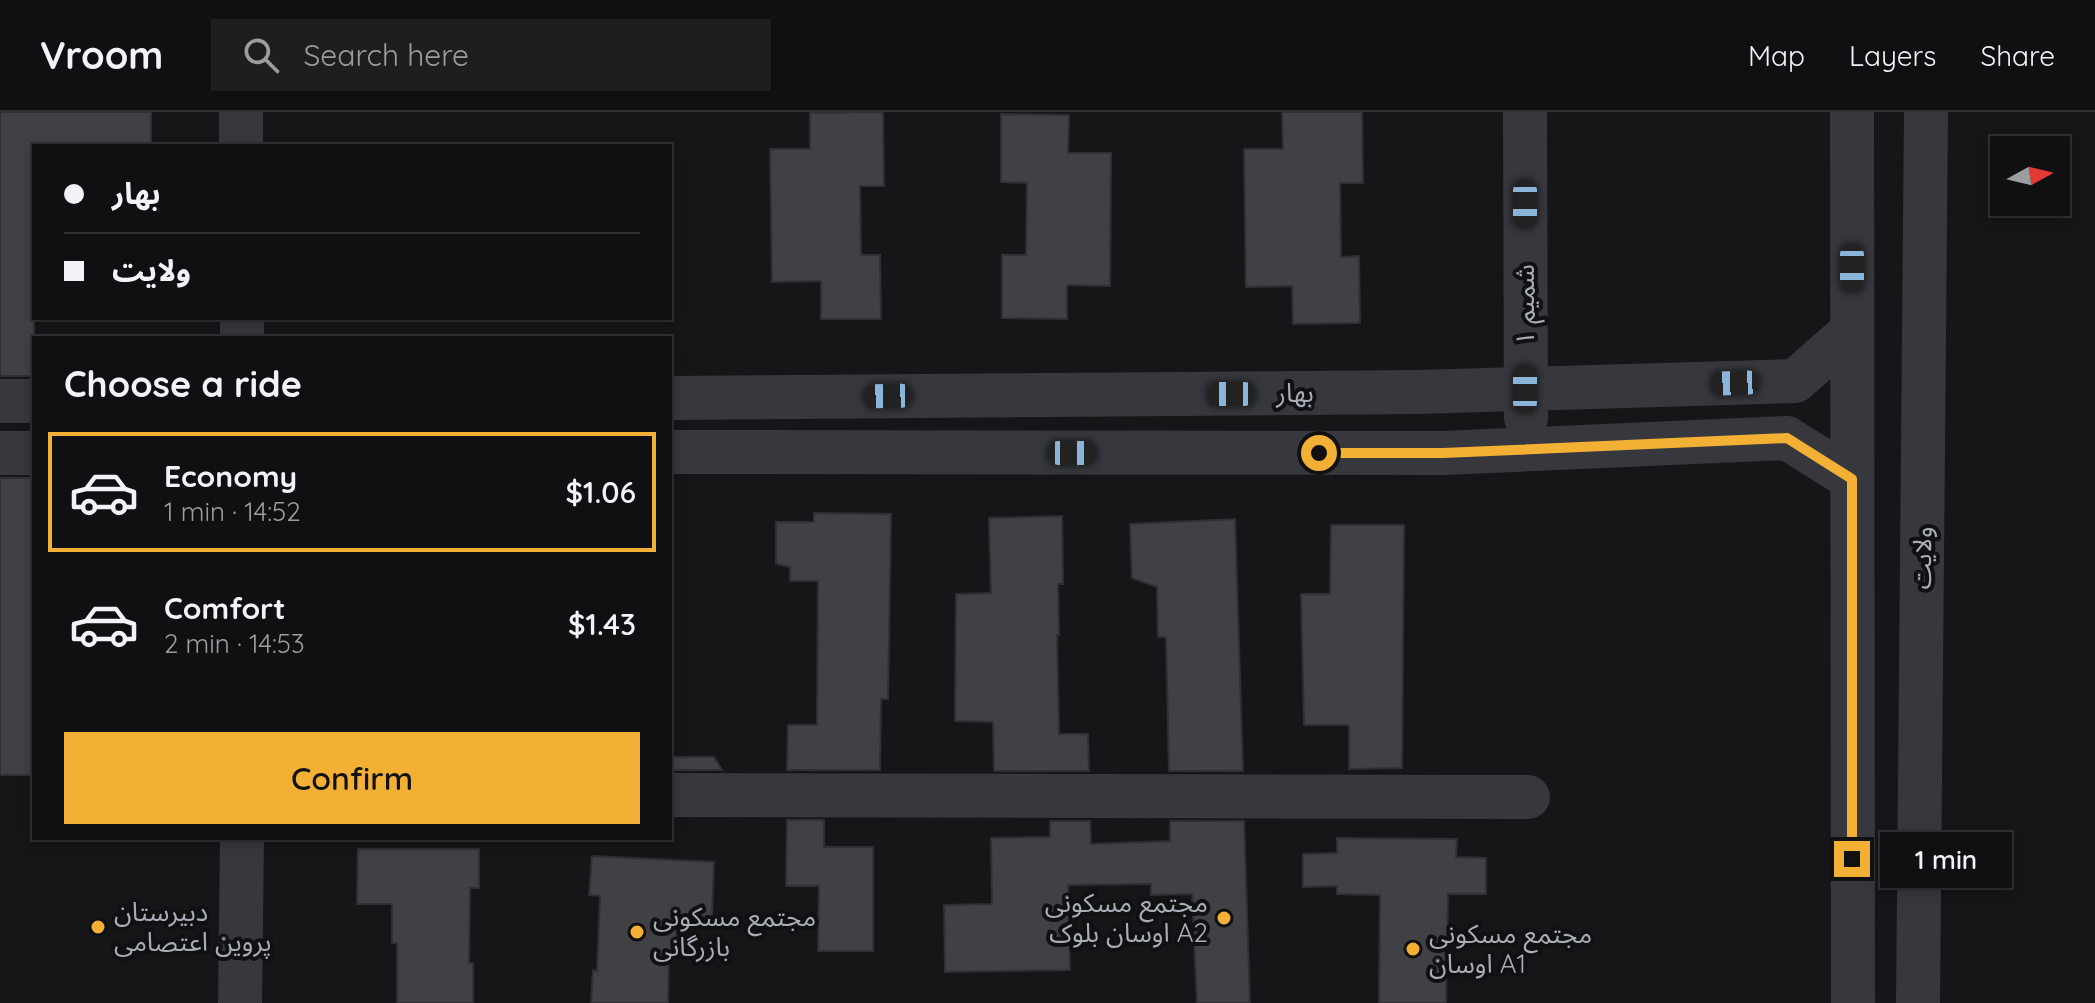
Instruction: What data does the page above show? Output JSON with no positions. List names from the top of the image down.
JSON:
{
  "streets": {
    "street": ["شمیم ۱", "بهار", "ولایت"]
  },
  "crossings": [
    ["شمیم ۱", "بهار"]
  ],
  "places": [
    "مجتمع مسکونی اوسان بلوک A2",
    "دبیرستان پروین اعتصامی",
    "مجتمع مسکونی بازرگانی",
    "مجتمع مسکونی اوسان A1"
  ],
  "north": "right",
  "page": {
    "header": "Vroom",
    "search": "Search here",
    "nav": ["Map", "Layers", "Share"],
    "banner": ["بهار", "ولایت"],
    "heading": "Choose a ride",
    "list": [
      {
        "name": "Economy",
        "note": "1 min · 14:52",
        "value": "$1.06"
      },
      {
        "name": "Comfort",
        "note": "2 min · 14:53",
        "value": "$1.43"
      }
    ],
    "buttons": "Confirm",
    "bubble": "1 min"
  }
}
